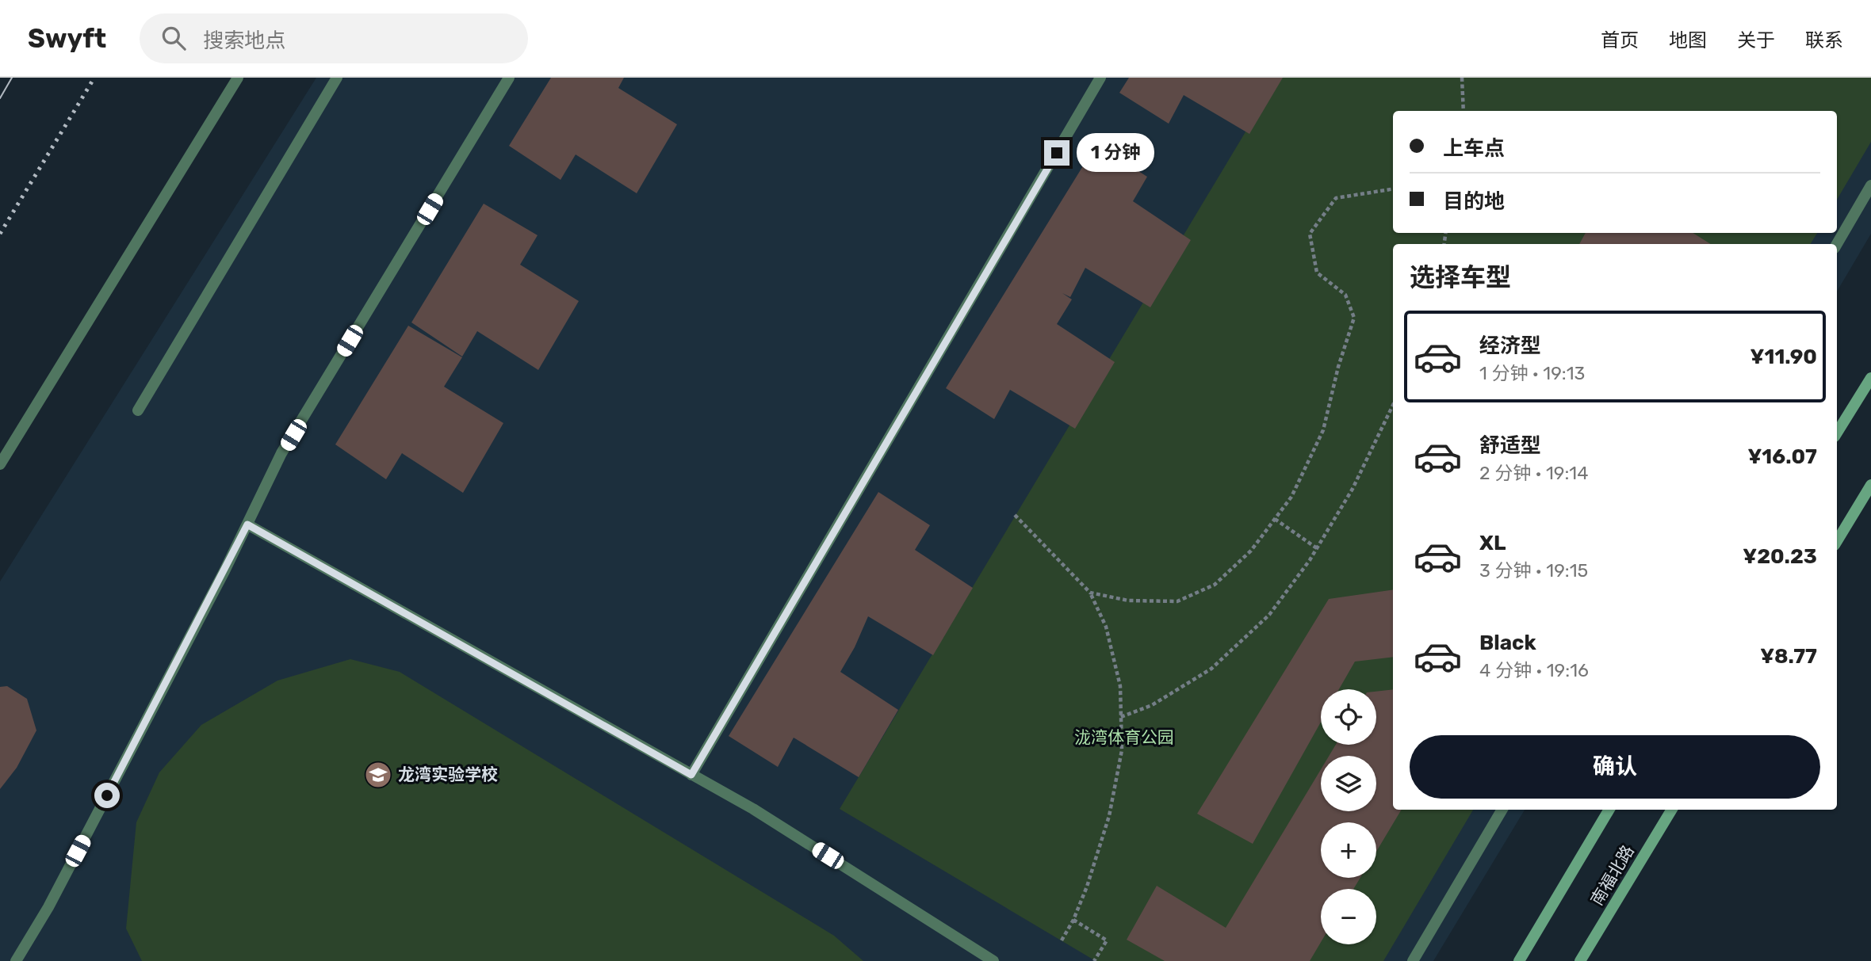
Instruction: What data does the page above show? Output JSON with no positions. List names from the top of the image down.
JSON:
{
  "streets": {
    "street": ["南福北路"]
  },
  "parks": ["泷湾体育公园"],
  "places": {
    "school or university": ["龙湾实验学校"]
  },
  "page": {
    "header": "Swyft",
    "search": "搜索地点",
    "nav": [
      "首页",
      "地图",
      "关于",
      "联系"
    ],
    "banner": ["上车点", "目的地"],
    "bubble": "1 分钟",
    "heading": "选择车型",
    "list": [
      {
        "name": "经济型",
        "note": "1 分钟 · 19:13",
        "value": "¥11.90"
      },
      {
        "name": "舒适型",
        "note": "2 分钟 · 19:14",
        "value": "¥16.07"
      },
      {
        "name": "XL",
        "note": "3 分钟 · 19:15",
        "value": "¥20.23"
      },
      {
        "name": "Black",
        "note": "4 分钟 · 19:16",
        "value": "¥8.77"
      }
    ],
    "map_buttons": ["+", "−"],
    "buttons": "确认"
  }
}
